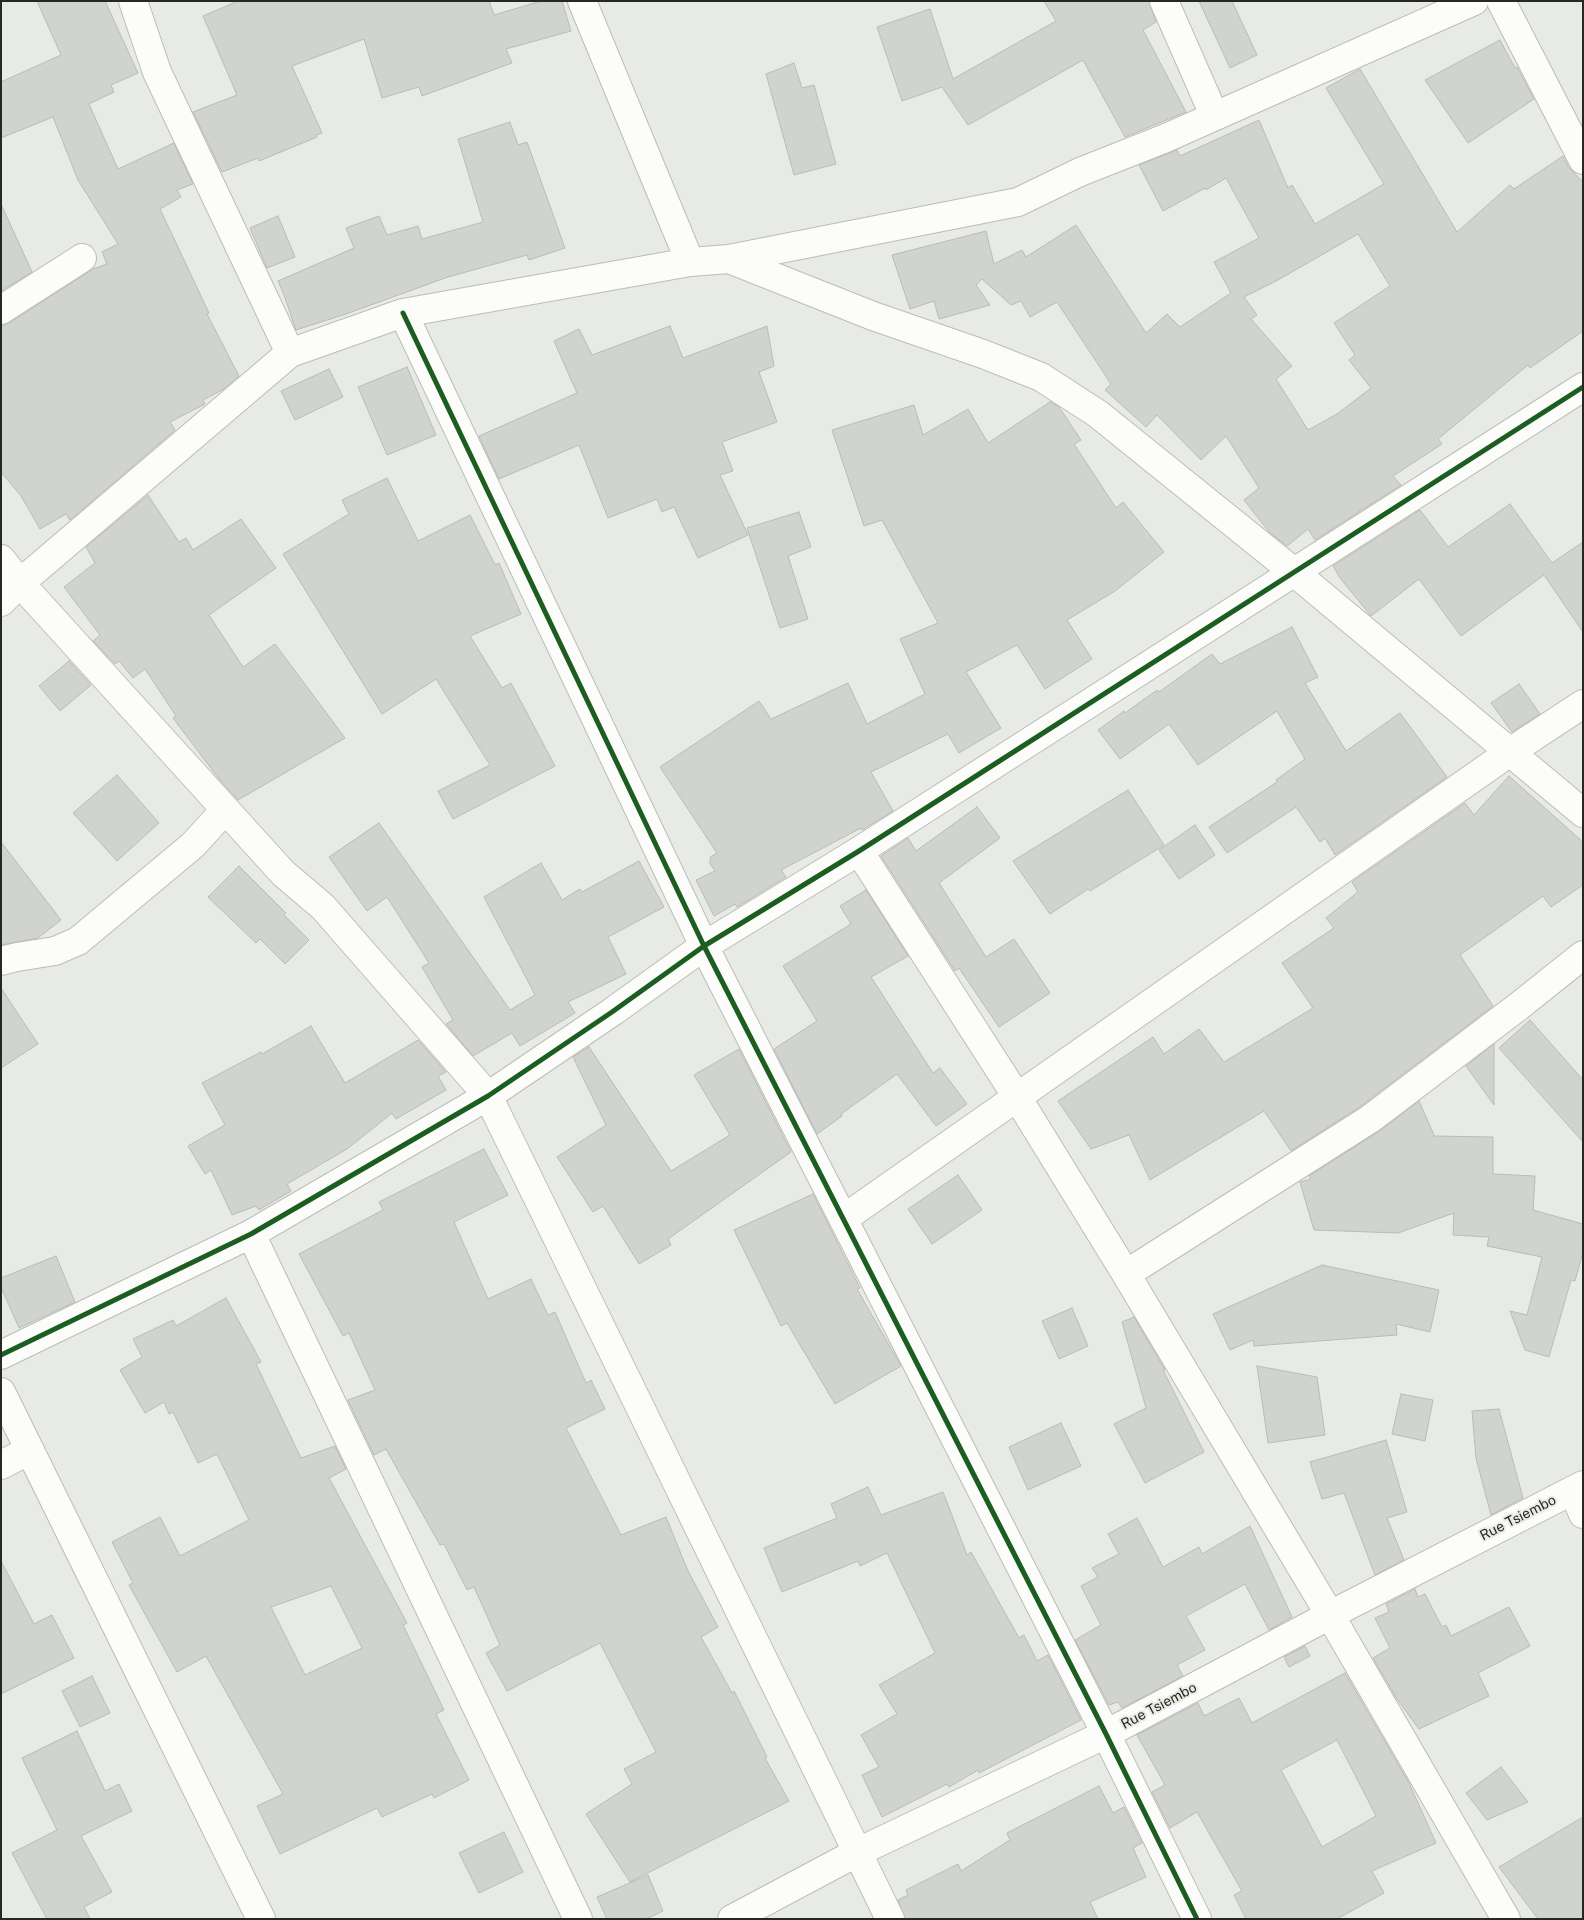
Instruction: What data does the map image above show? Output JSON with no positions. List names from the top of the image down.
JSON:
{
  "streets": {
    "street": ["Rue Tsiembo"]
  }
}
